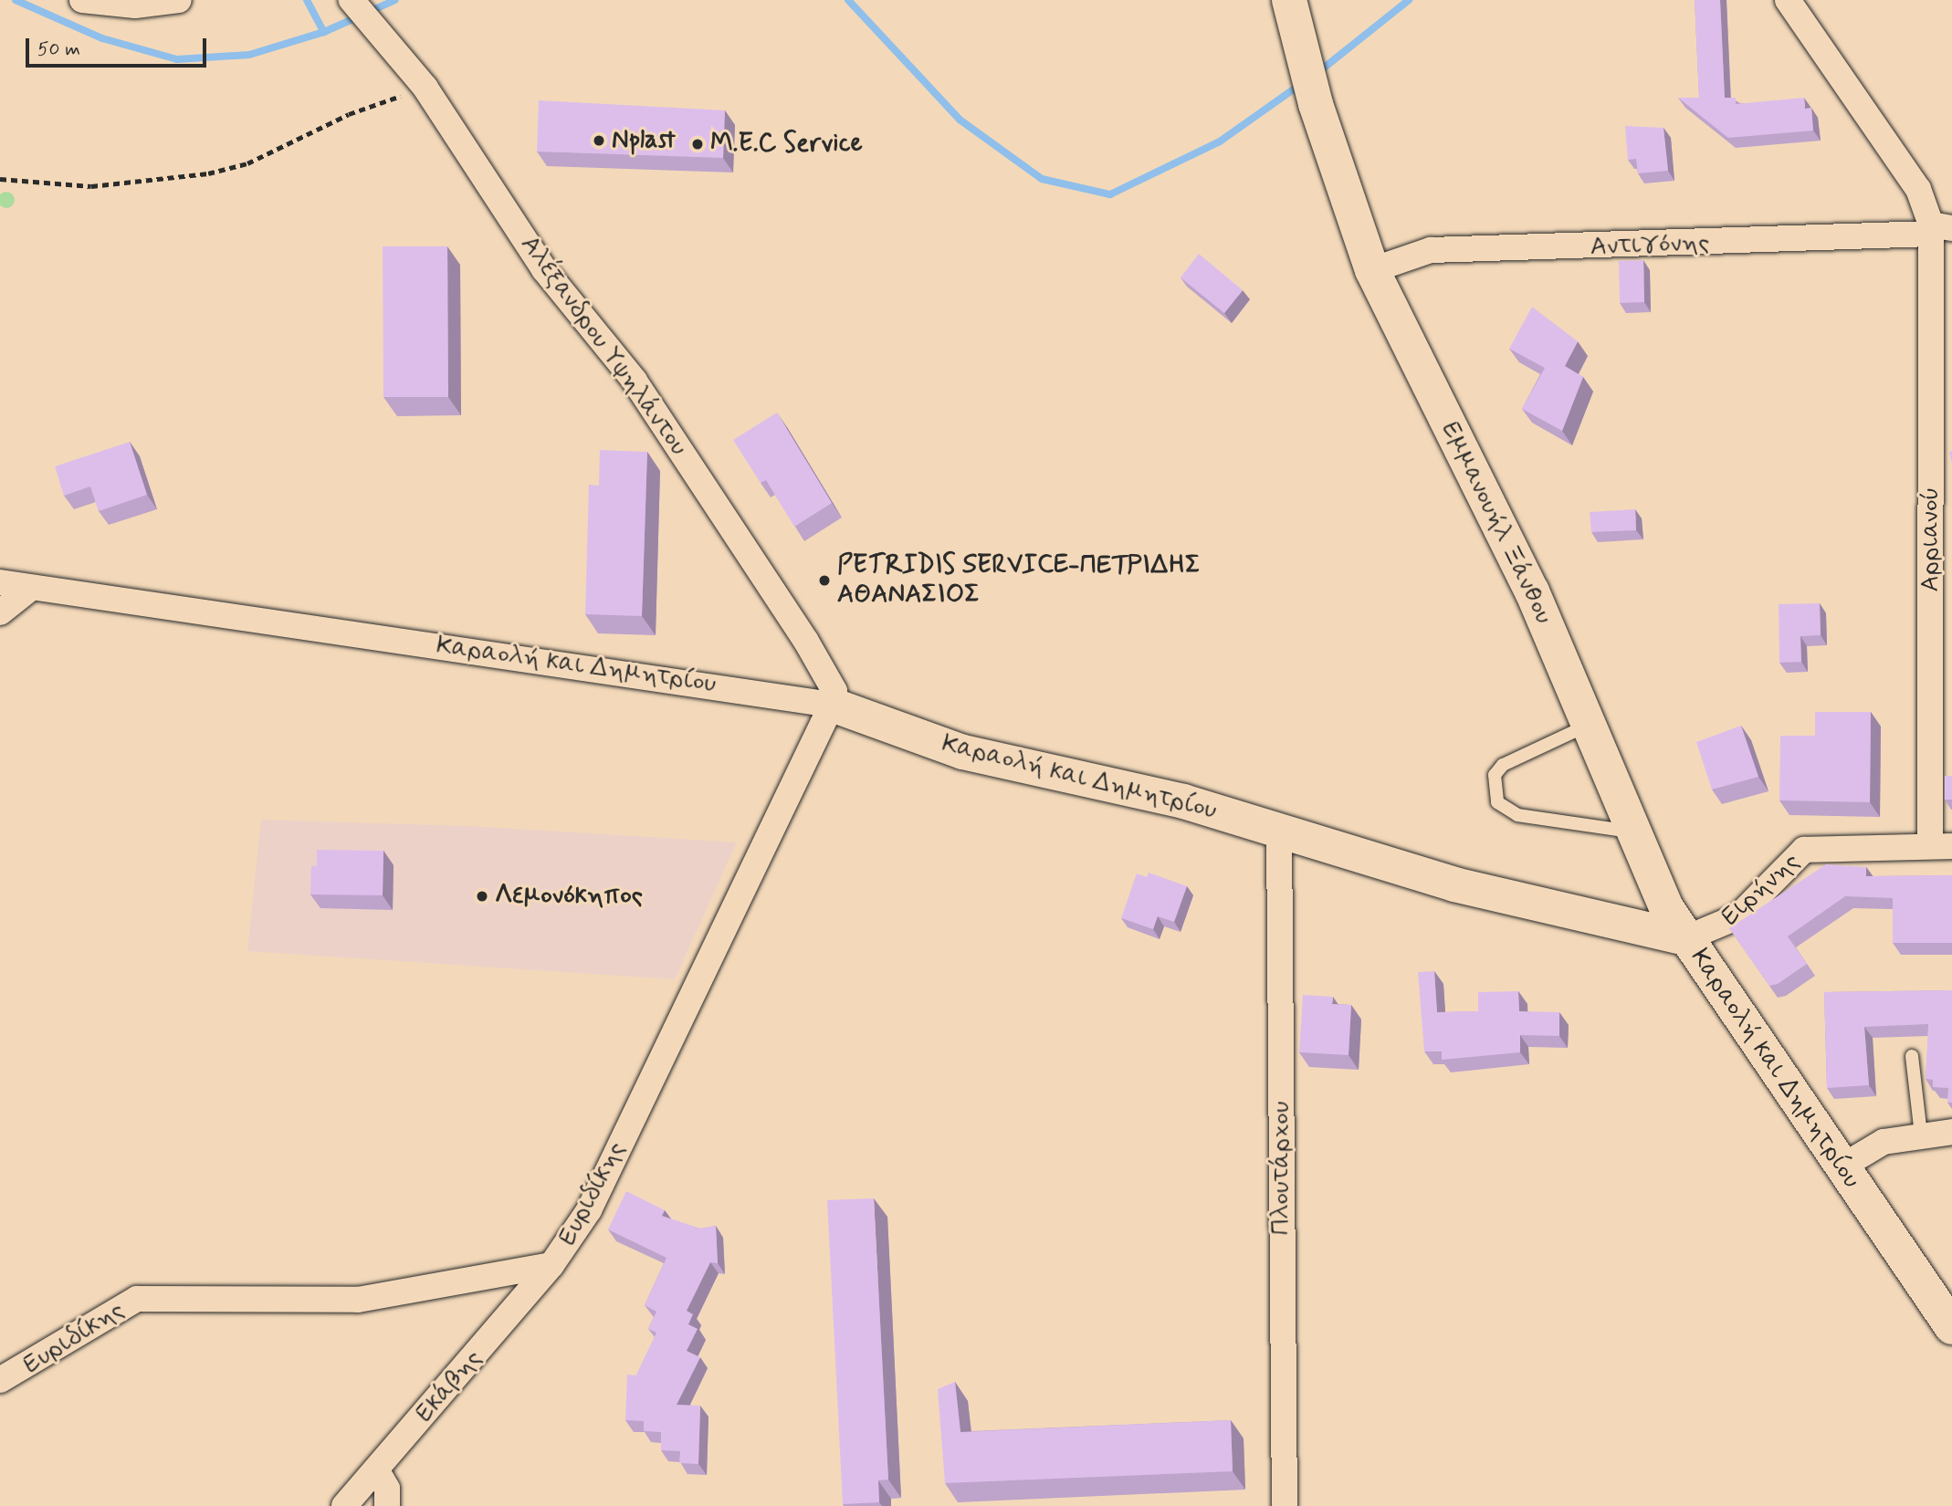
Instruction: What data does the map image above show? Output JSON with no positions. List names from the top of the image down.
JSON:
{
  "streets": {
    "street": [
      "Αντιγόνης",
      "Αλέξανδρου Υψηλάντου",
      "Εμμανουήλ Ξάνθου",
      "Αρριανού",
      "Καραολή και Δημητρίου",
      "Ειρήνης",
      "Πλουτάρχου",
      "Ευριδίκης",
      "Εκάβης"
    ]
  },
  "crossings": [
    ["Αντιγόνης", "Εμμανουήλ Ξάνθου"],
    ["Αντιγόνης", "Αρριανού"],
    ["Αλέξανδρου Υψηλάντου", "Καραολή και Δημητρίου"],
    ["Αλέξανδρου Υψηλάντου", "Ευριδίκης"],
    ["Εμμανουήλ Ξάνθου", "Καραολή και Δημητρίου"],
    ["Εμμανουήλ Ξάνθου", "Ειρήνης"],
    ["Αρριανού", "Ειρήνης"],
    ["Καραολή και Δημητρίου", "Ειρήνης"],
    ["Καραολή και Δημητρίου", "Πλουτάρχου"],
    ["Καραολή και Δημητρίου", "Ευριδίκης"],
    ["Ευριδίκης", "Εκάβης"]
  ],
  "places": [
    "Nplast",
    "M.E.C Service",
    "PETRIDIS SERVICE-ΠΕΤΡΙΔΗΣ ΑΘΑΝΑΣΙΟΣ",
    "Λεμονόκηπος"
  ],
  "scale_bar": "50 m"
}
